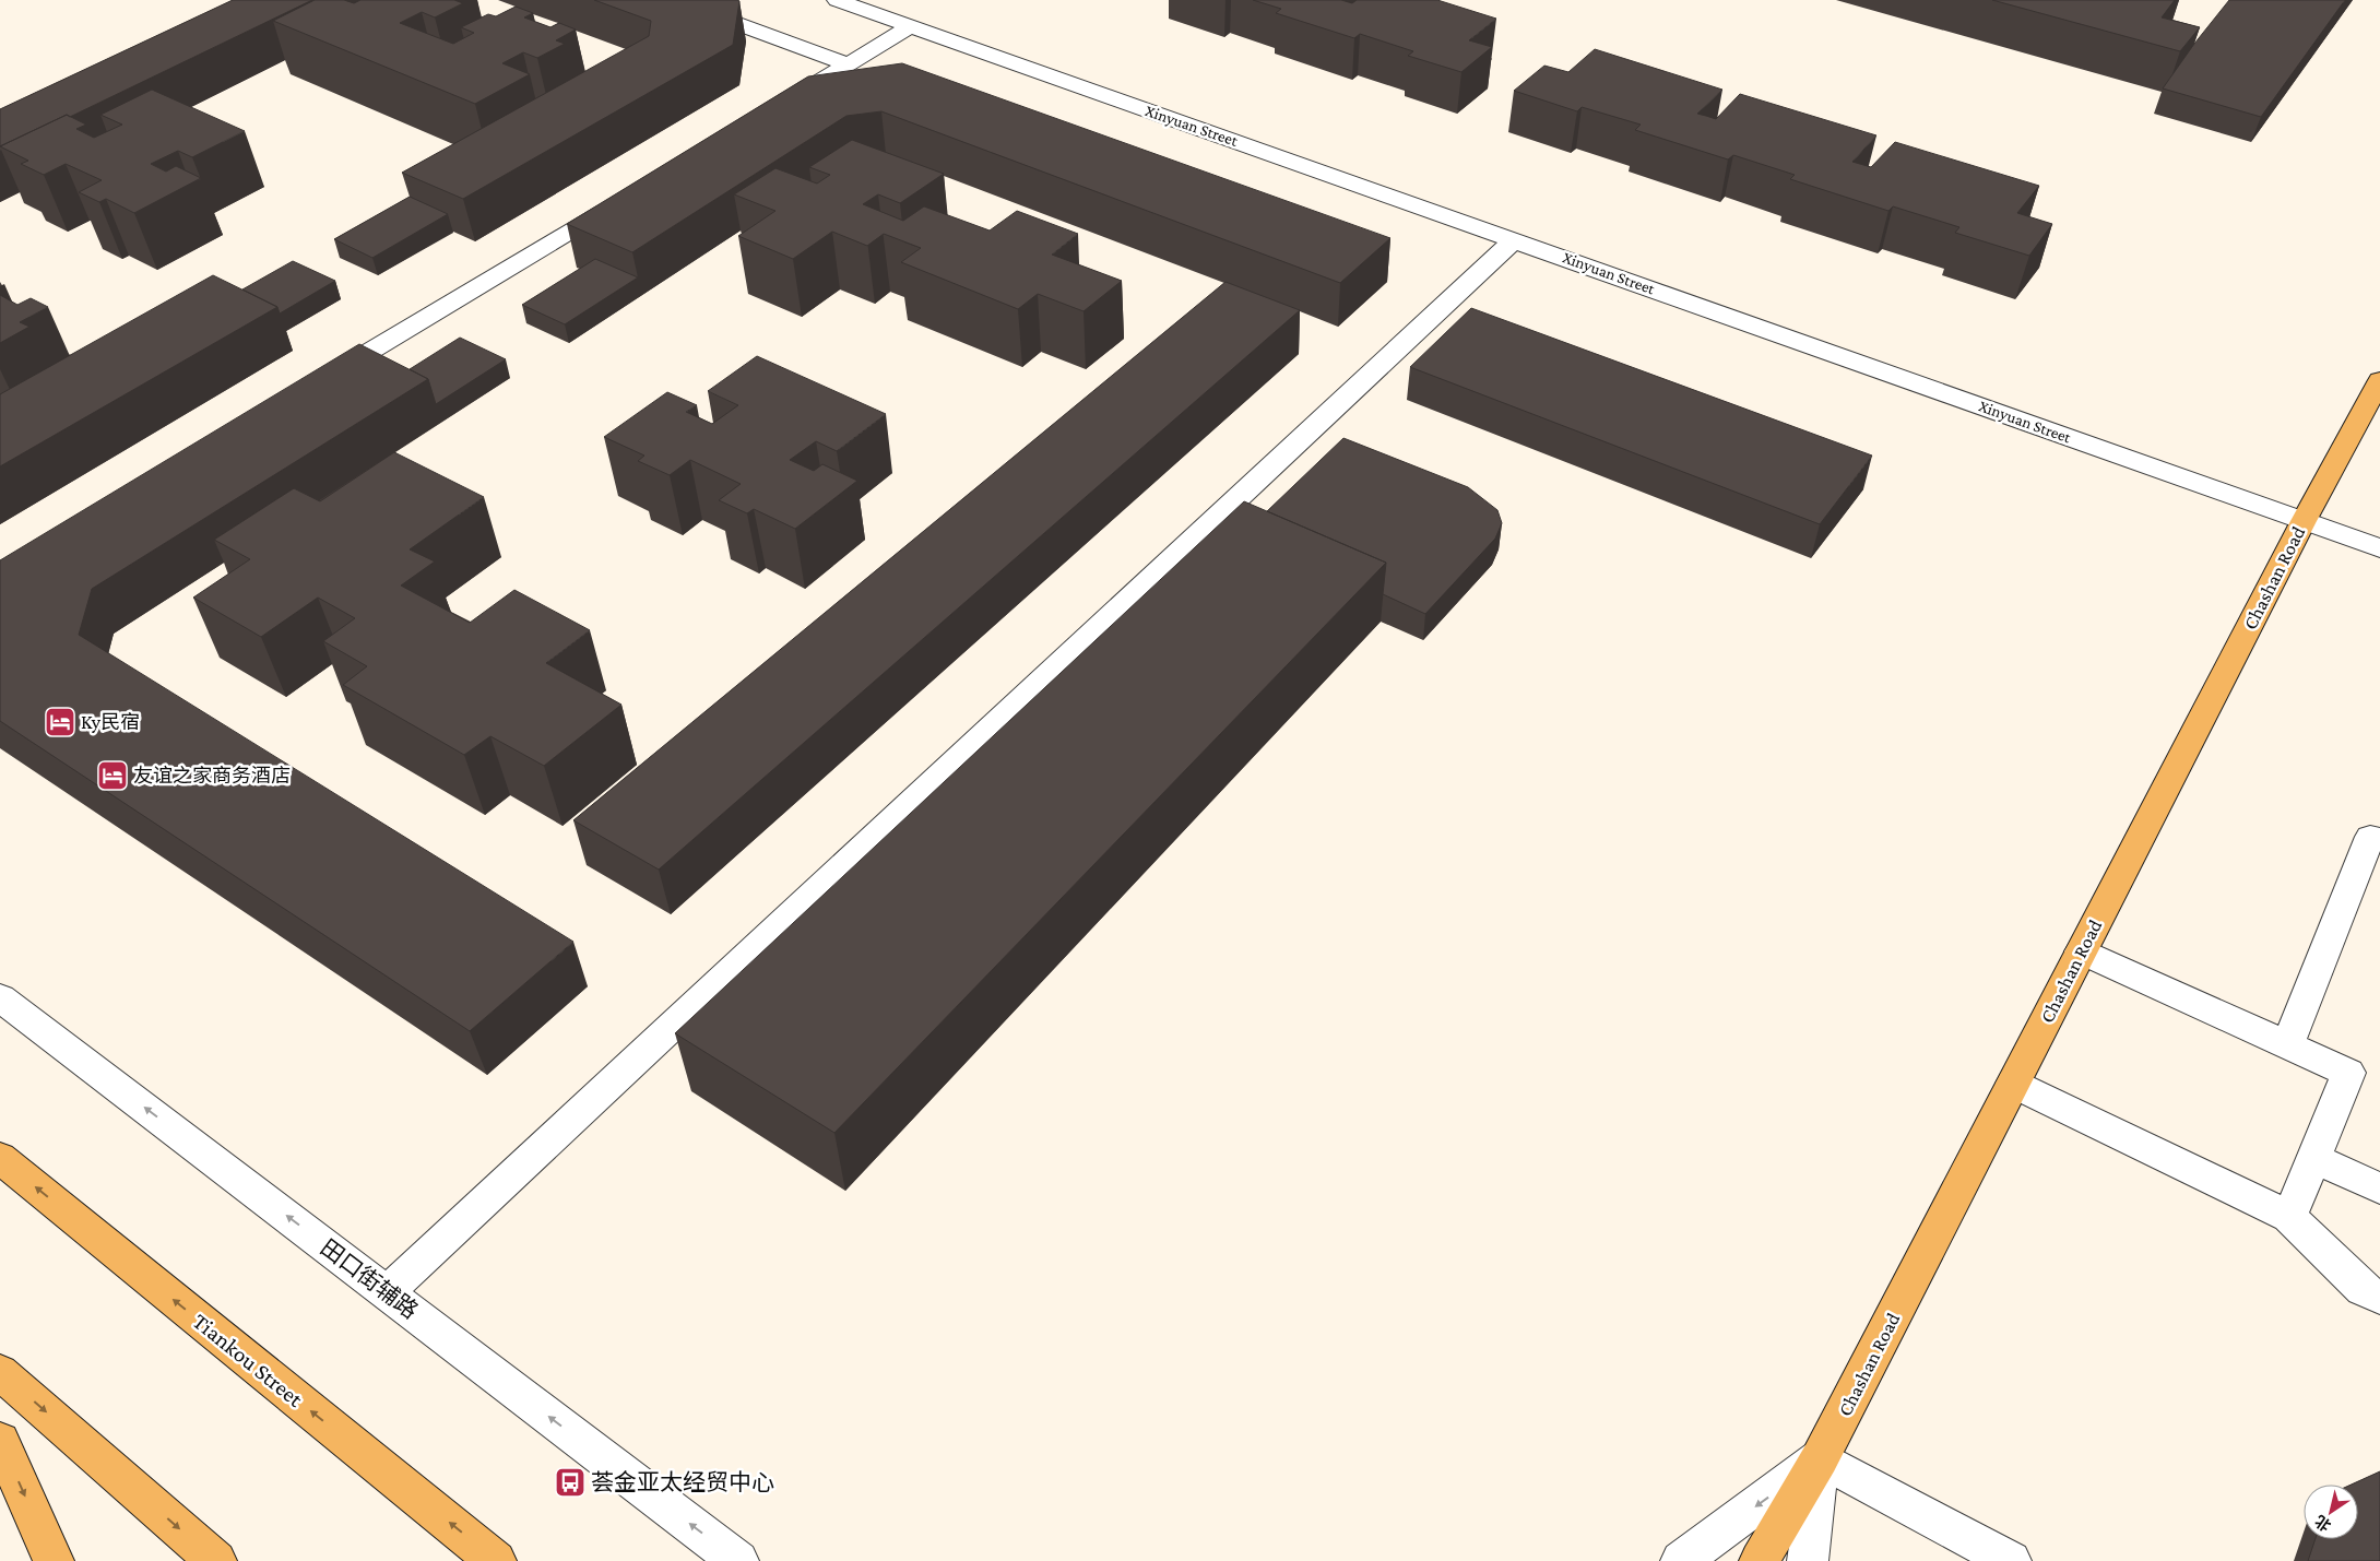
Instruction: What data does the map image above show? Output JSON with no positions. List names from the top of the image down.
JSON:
{
  "streets": {
    "main road": ["Chashan Road", "Tiankou Street"],
    "street": ["Xinyuan Street", "田口街辅路"]
  },
  "crossings": [
    ["Xinyuan Street", "Chashan Road"]
  ],
  "one_way": ["田口街辅路"],
  "places": {
    "hotel": ["Ky民宿", "友谊之家商务酒店"],
    "bus stop": ["荟金亚太经贸中心"]
  },
  "north": "bottom left"
}
